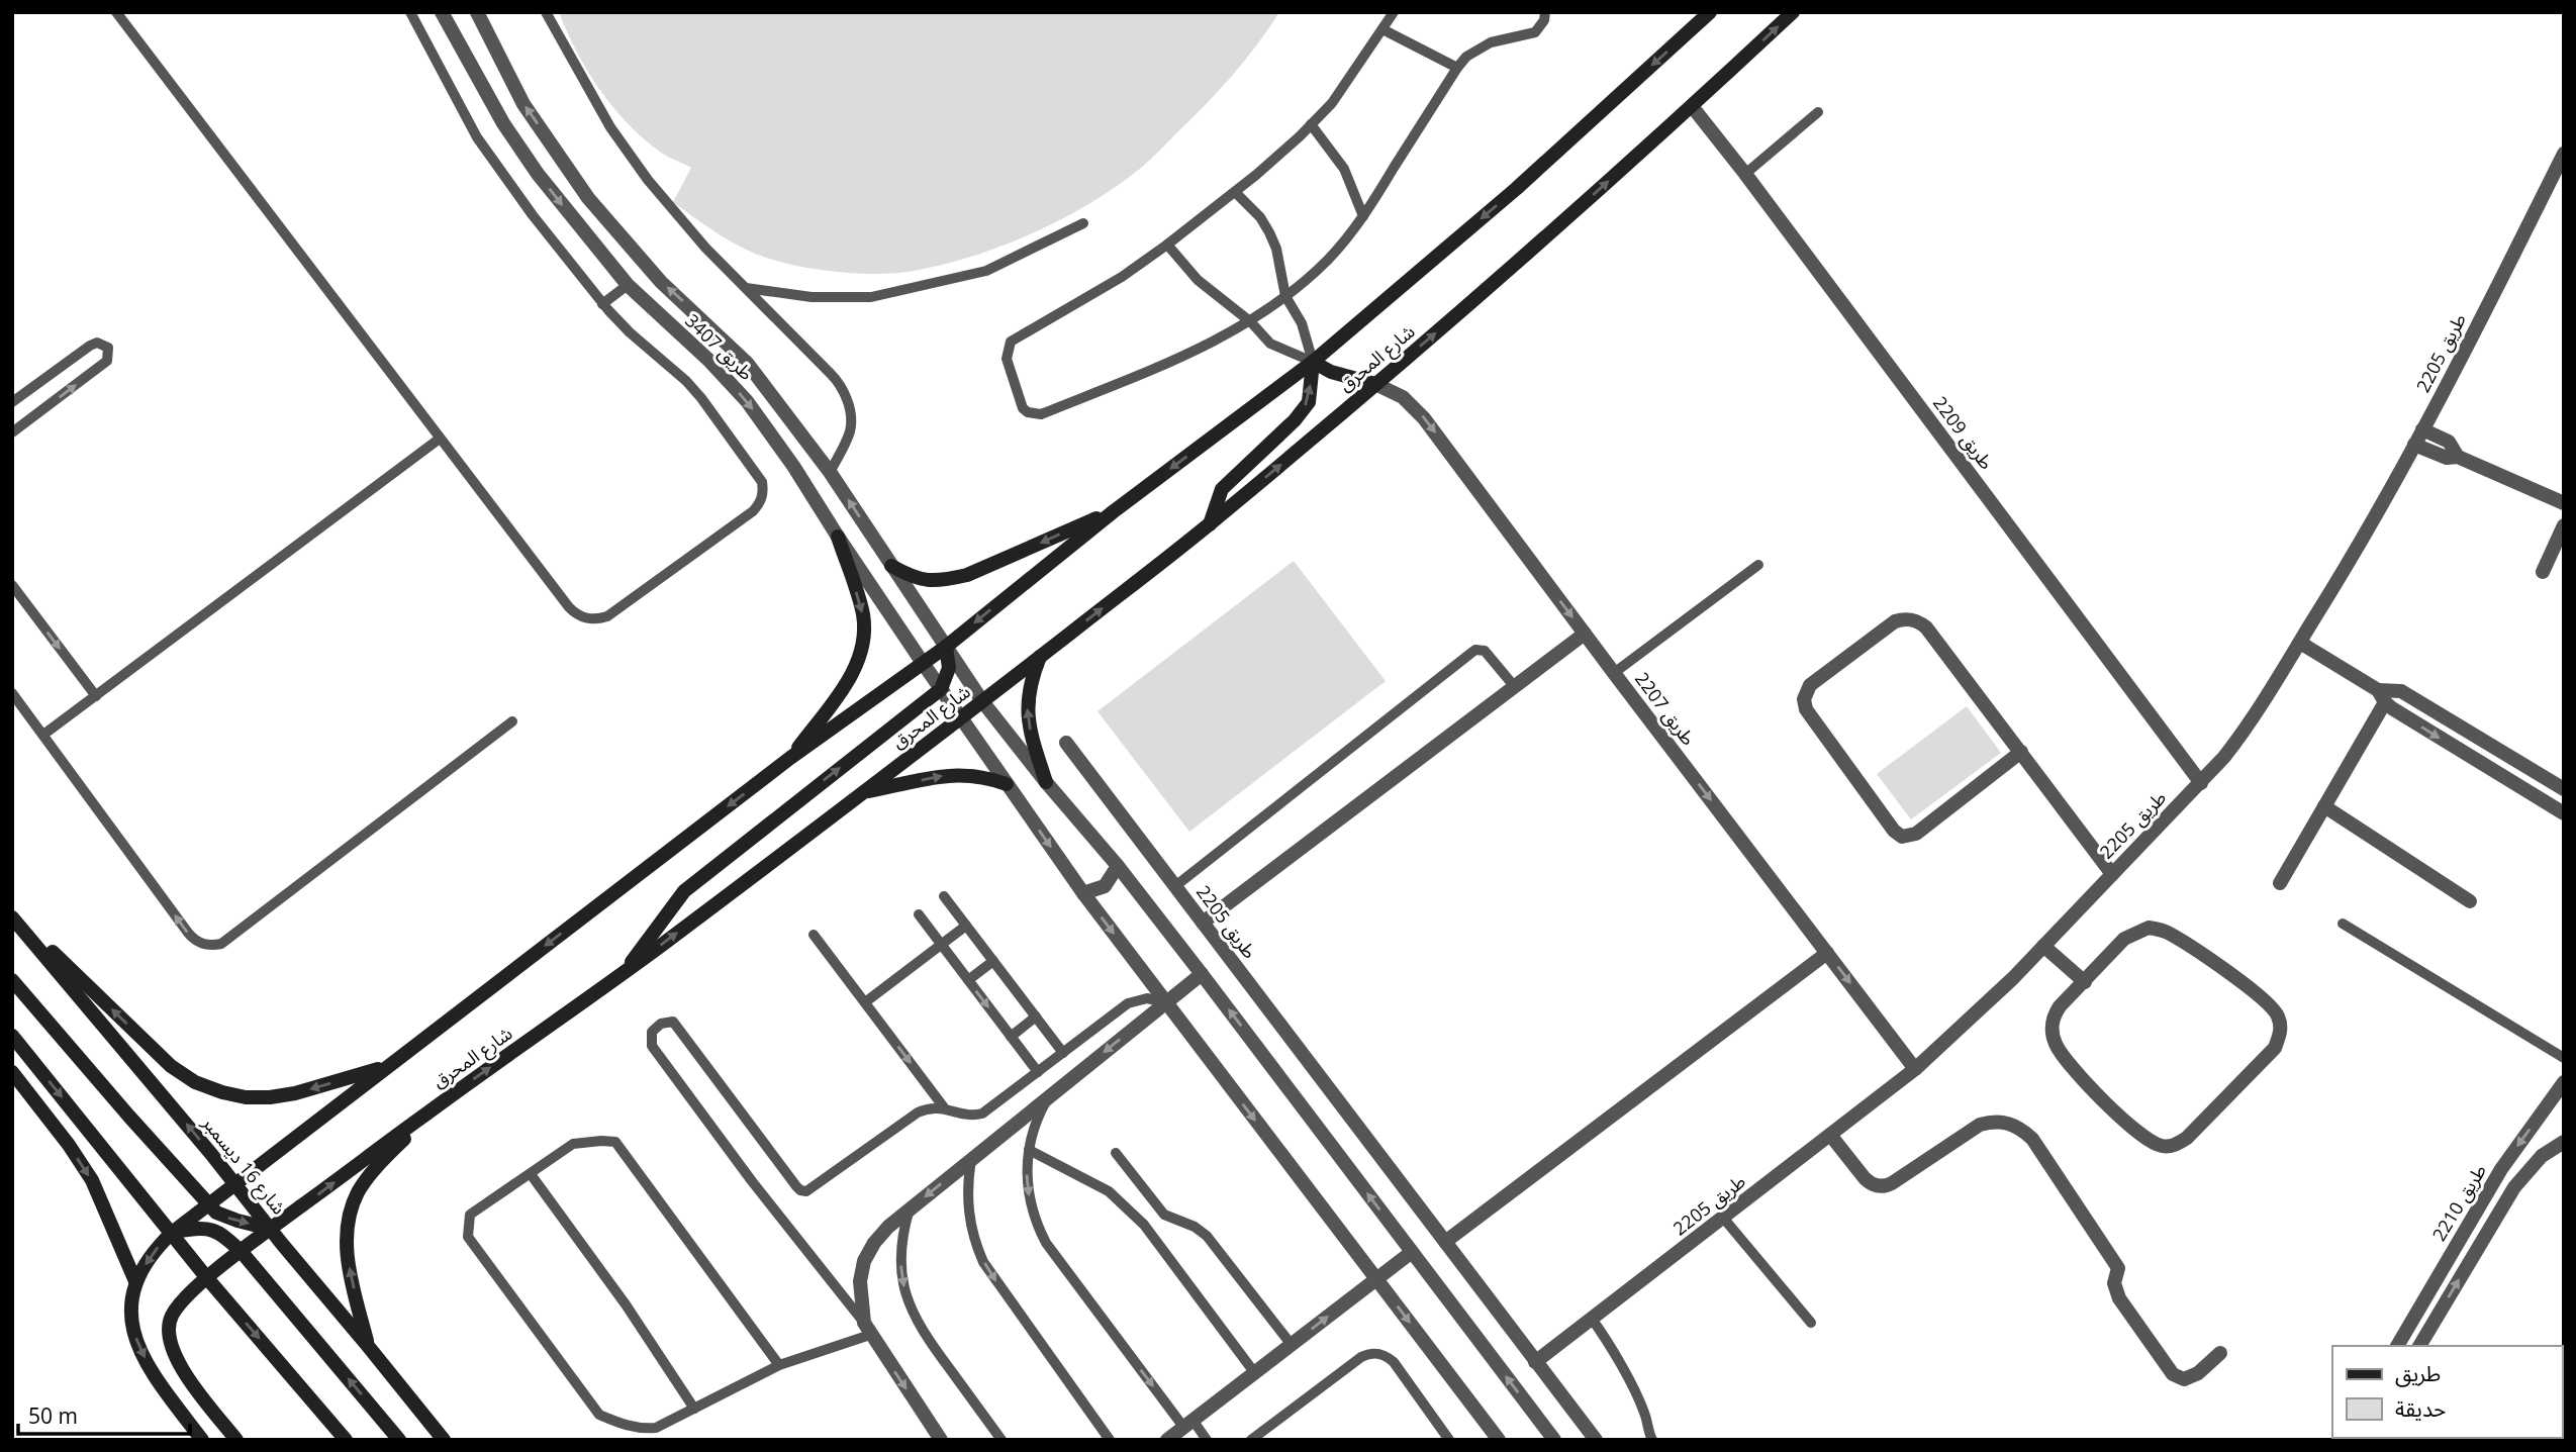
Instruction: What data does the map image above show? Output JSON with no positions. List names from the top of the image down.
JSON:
{
  "streets": {
    "main road": ["شارع المحرق", "شارع 16 ديسمبر"],
    "street": [
      "طريق 3407",
      "طريق 2205",
      "طريق 2209",
      "طريق 2207",
      "طريق 2210"
    ]
  },
  "crossings": [
    ["طريق 3407", "شارع المحرق"],
    ["طريق 2205", "طريق 2209"],
    ["طريق 2205", "طريق 2207"],
    ["شارع المحرق", "طريق 2209"],
    ["شارع المحرق", "طريق 2207"],
    ["شارع المحرق", "شارع 16 ديسمبر"]
  ],
  "one_way": ["طريق 2207"],
  "legend": ["طريق", "حديقة"],
  "scale_bar": "50 m"
}
